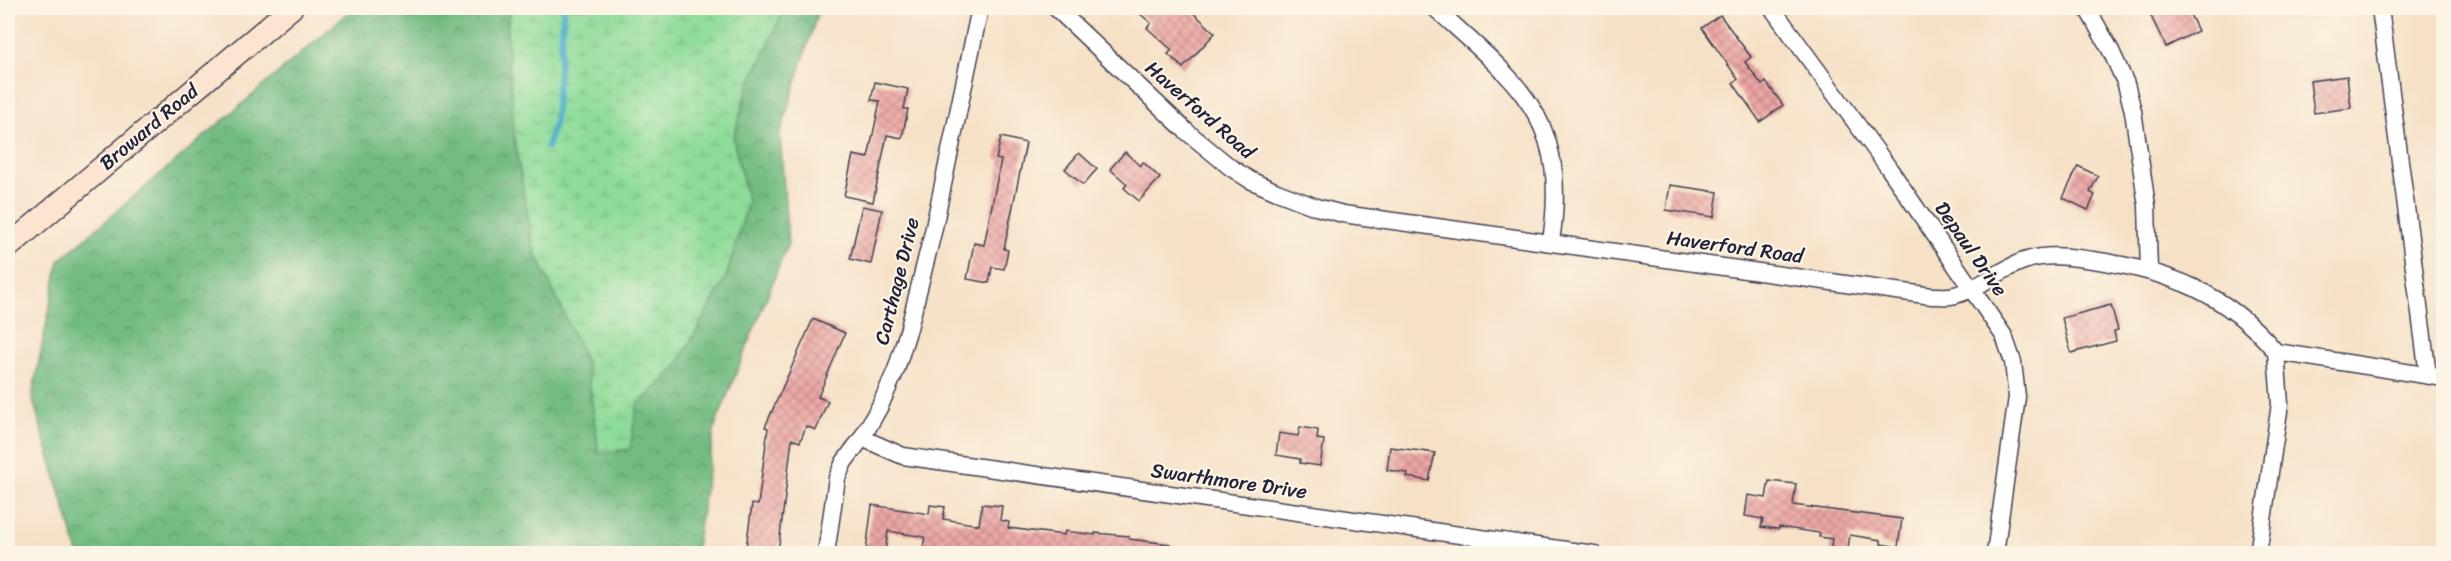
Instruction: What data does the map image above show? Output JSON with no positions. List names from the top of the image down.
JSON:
{
  "streets": {
    "street": [
      "Haverford Road",
      "Broward Road",
      "Depaul Drive",
      "Carthage Drive",
      "Swarthmore Drive"
    ]
  },
  "crossings": [
    ["Haverford Road", "Depaul Drive"],
    ["Carthage Drive", "Swarthmore Drive"]
  ]
}
